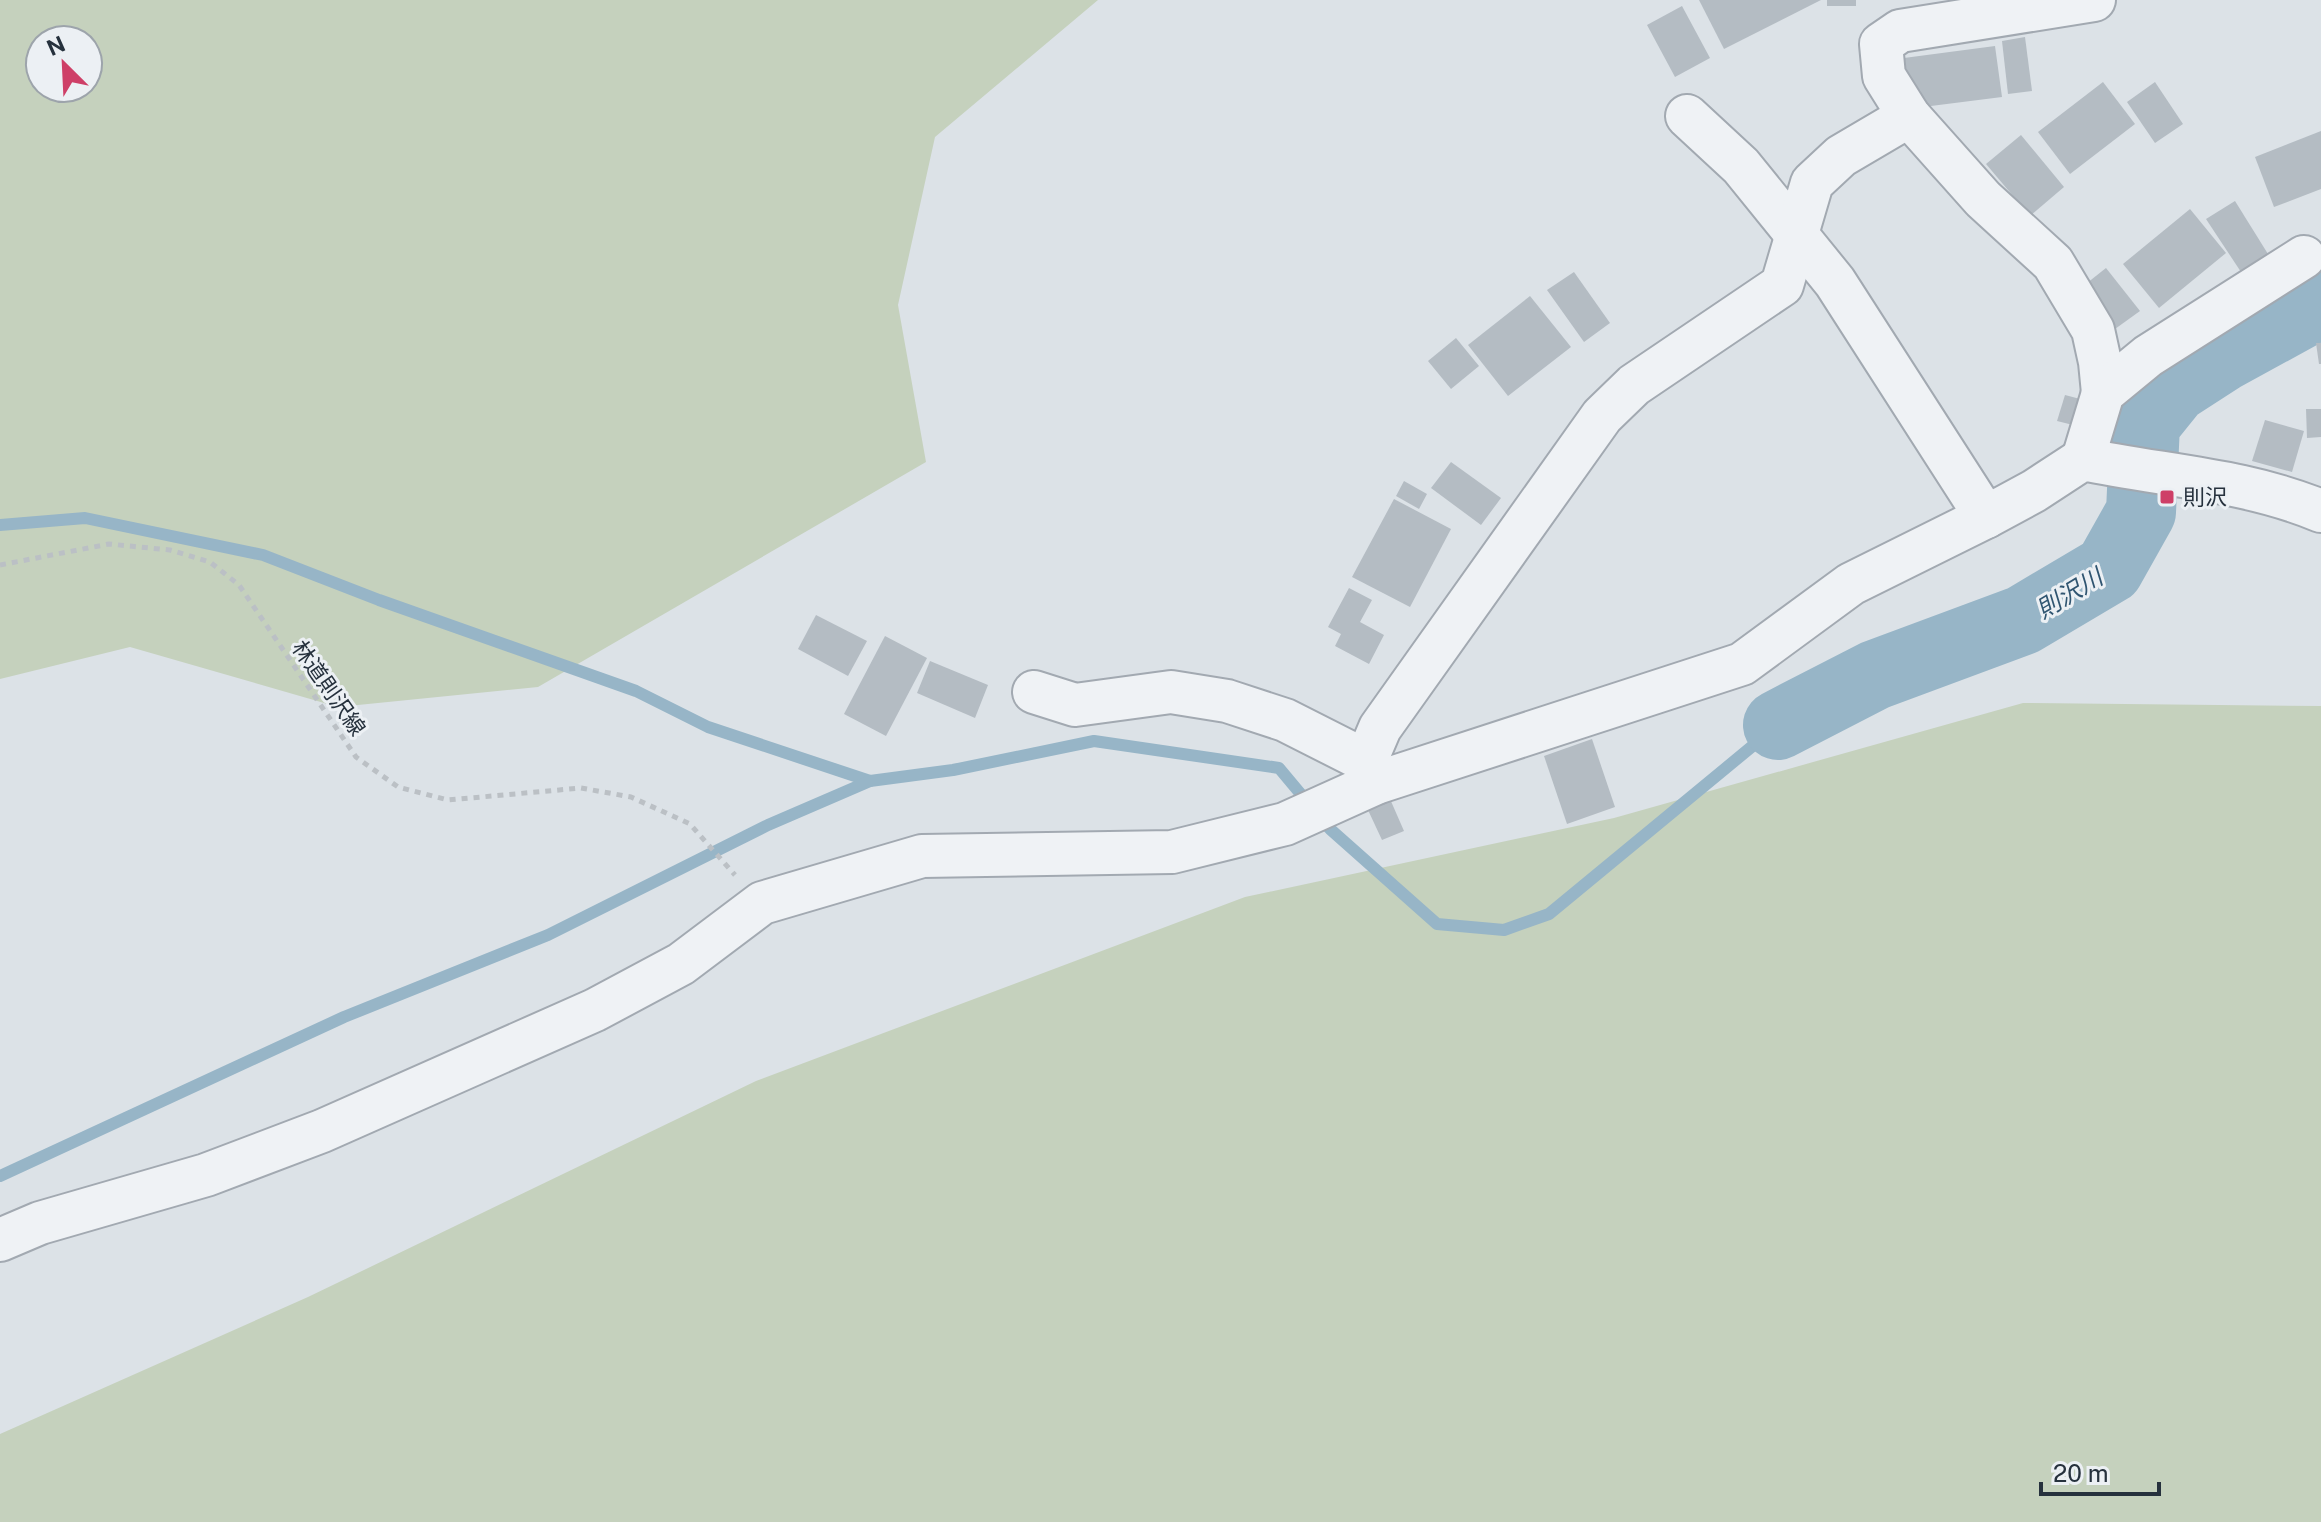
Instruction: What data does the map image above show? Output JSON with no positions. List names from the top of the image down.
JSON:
{
  "streets": {
    "path": ["林道則沢線"]
  },
  "water": ["則沢川"],
  "places": {
    "transit": ["則沢"]
  },
  "scale_bar": "20 m",
  "north": "top left"
}
